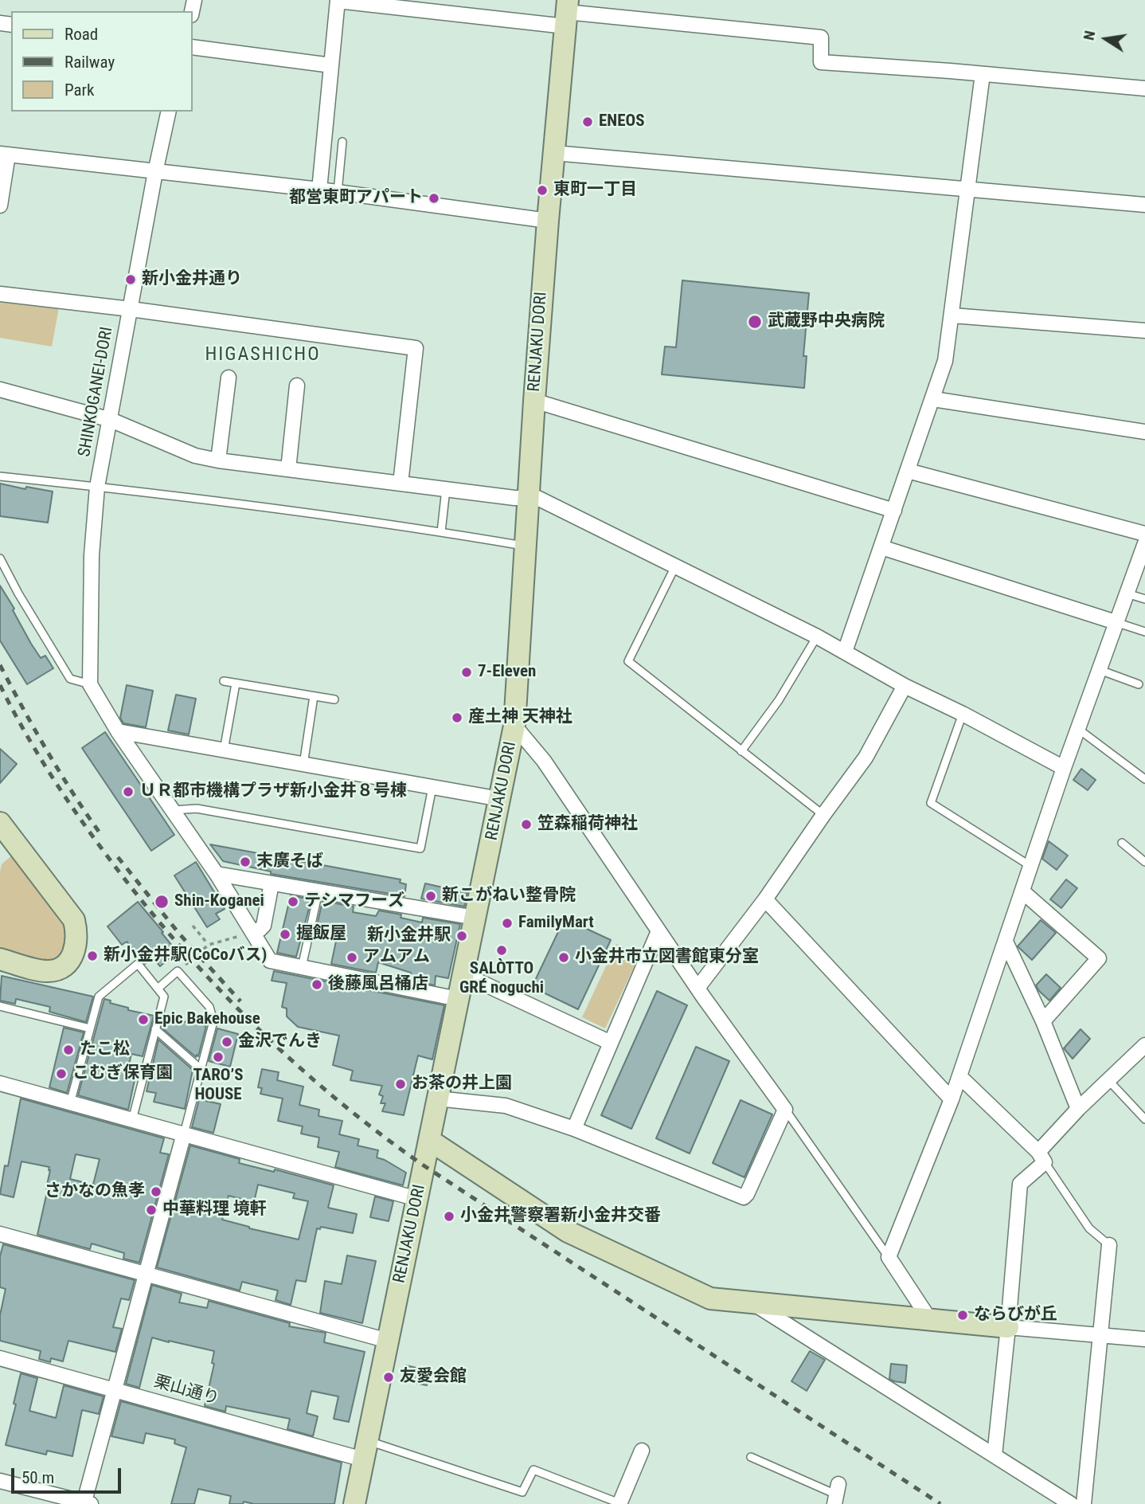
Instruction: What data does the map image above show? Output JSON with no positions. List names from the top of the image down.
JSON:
{
  "streets": {
    "main road": ["RENJAKU DORI"],
    "street": ["SHINKOGANEI-DORI", "栗山通り"]
  },
  "crossings": [
    ["RENJAKU DORI", "栗山通り"]
  ],
  "districts": ["HIGASHICHO"],
  "places": [
    "ENEOS",
    "東町一丁目",
    "都営東町アパート",
    "新小金井通り",
    "武蔵野中央病院",
    "7-Eleven",
    "産土神 天神社",
    "ＵＲ都市機構プラザ新小金井８号棟",
    "笠森稲荷神社",
    "末廣そば",
    "新こがねい整骨院",
    "Shin-Koganei",
    "テシマフーズ",
    "FamilyMart",
    "握飯屋",
    "新小金井駅",
    "SALÒTTO GRÉ noguchi",
    "新小金井駅(CoCoバス)",
    "アムアム",
    "小金井市立図書館東分室",
    "後藤風呂桶店",
    "Epic Bakehouse",
    "金沢でんき",
    "たこ松",
    "TARO’S HOUSE",
    "こむぎ保育園",
    "お茶の井上園",
    "さかなの魚孝",
    "中華料理 境軒",
    "小金井警察署新小金井交番",
    "ならびが丘",
    "友愛会館"
  ],
  "legend": ["Road", "Railway", "Park"],
  "scale_bar": "50 m",
  "north": "left"
}
